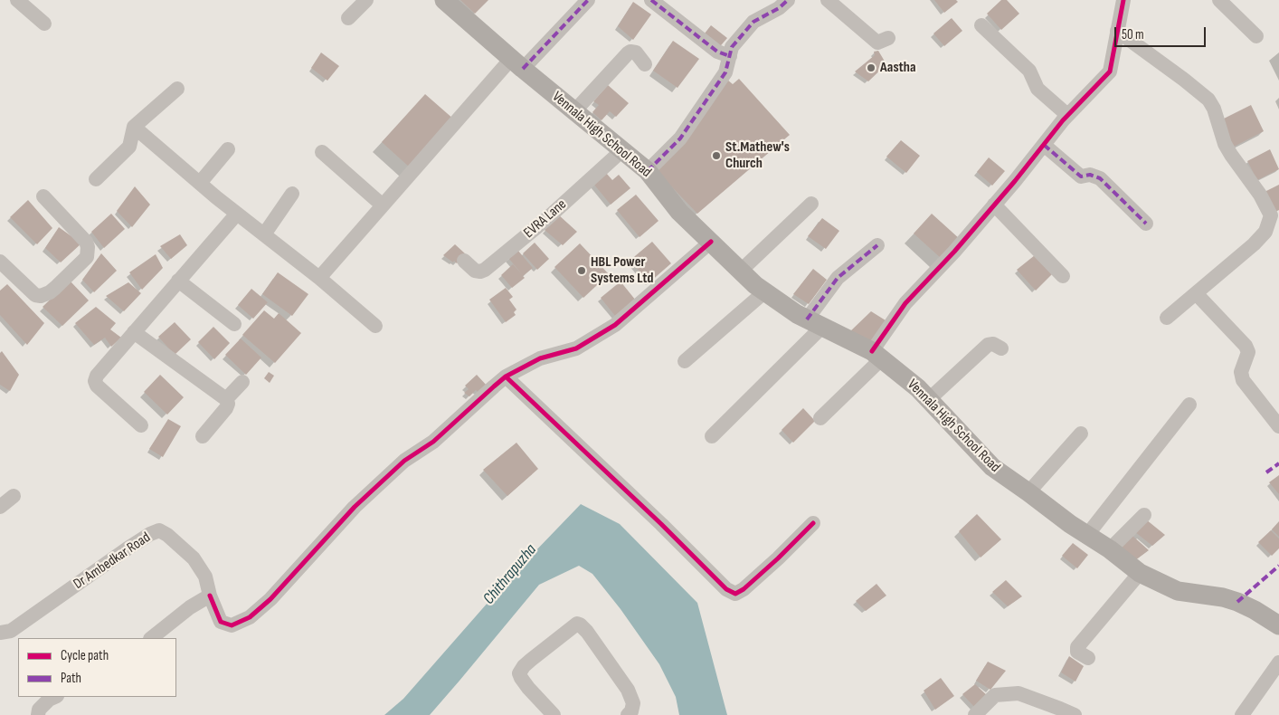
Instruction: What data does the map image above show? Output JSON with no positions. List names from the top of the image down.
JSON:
{
  "streets": {
    "main road": ["Vennala High School Road"],
    "street": ["EVRA Lane", "Dr Ambedkar Road"]
  },
  "crossings": [
    ["Vennala High School Road", "EVRA Lane"]
  ],
  "water": ["Chithrapuzha"],
  "places": ["Aastha", "St.Mathew's Church", "HBL Power Systems Ltd"],
  "legend": ["Cycle path", "Path"],
  "scale_bar": "50 m"
}
